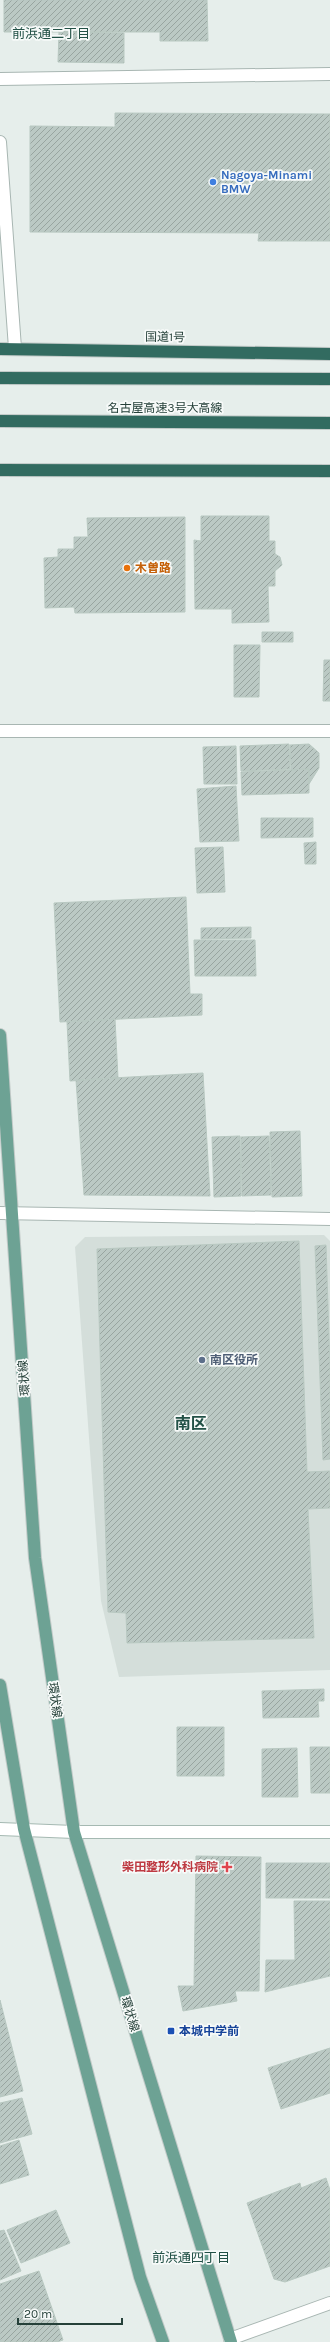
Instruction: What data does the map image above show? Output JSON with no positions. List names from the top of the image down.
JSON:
{
  "streets": {
    "highway": ["国道1号", "名古屋高速3号大高線"],
    "main road": ["環状線"]
  },
  "districts": ["前浜通二丁目", "南区", "前浜通四丁目"],
  "places": {
    "other": ["Nagoya-Minami BMW", "木曽路", "南区役所"],
    "health": ["柴田整形外科病院"],
    "transit": ["本城中学前"]
  },
  "scale_bar": "20 m"
}
